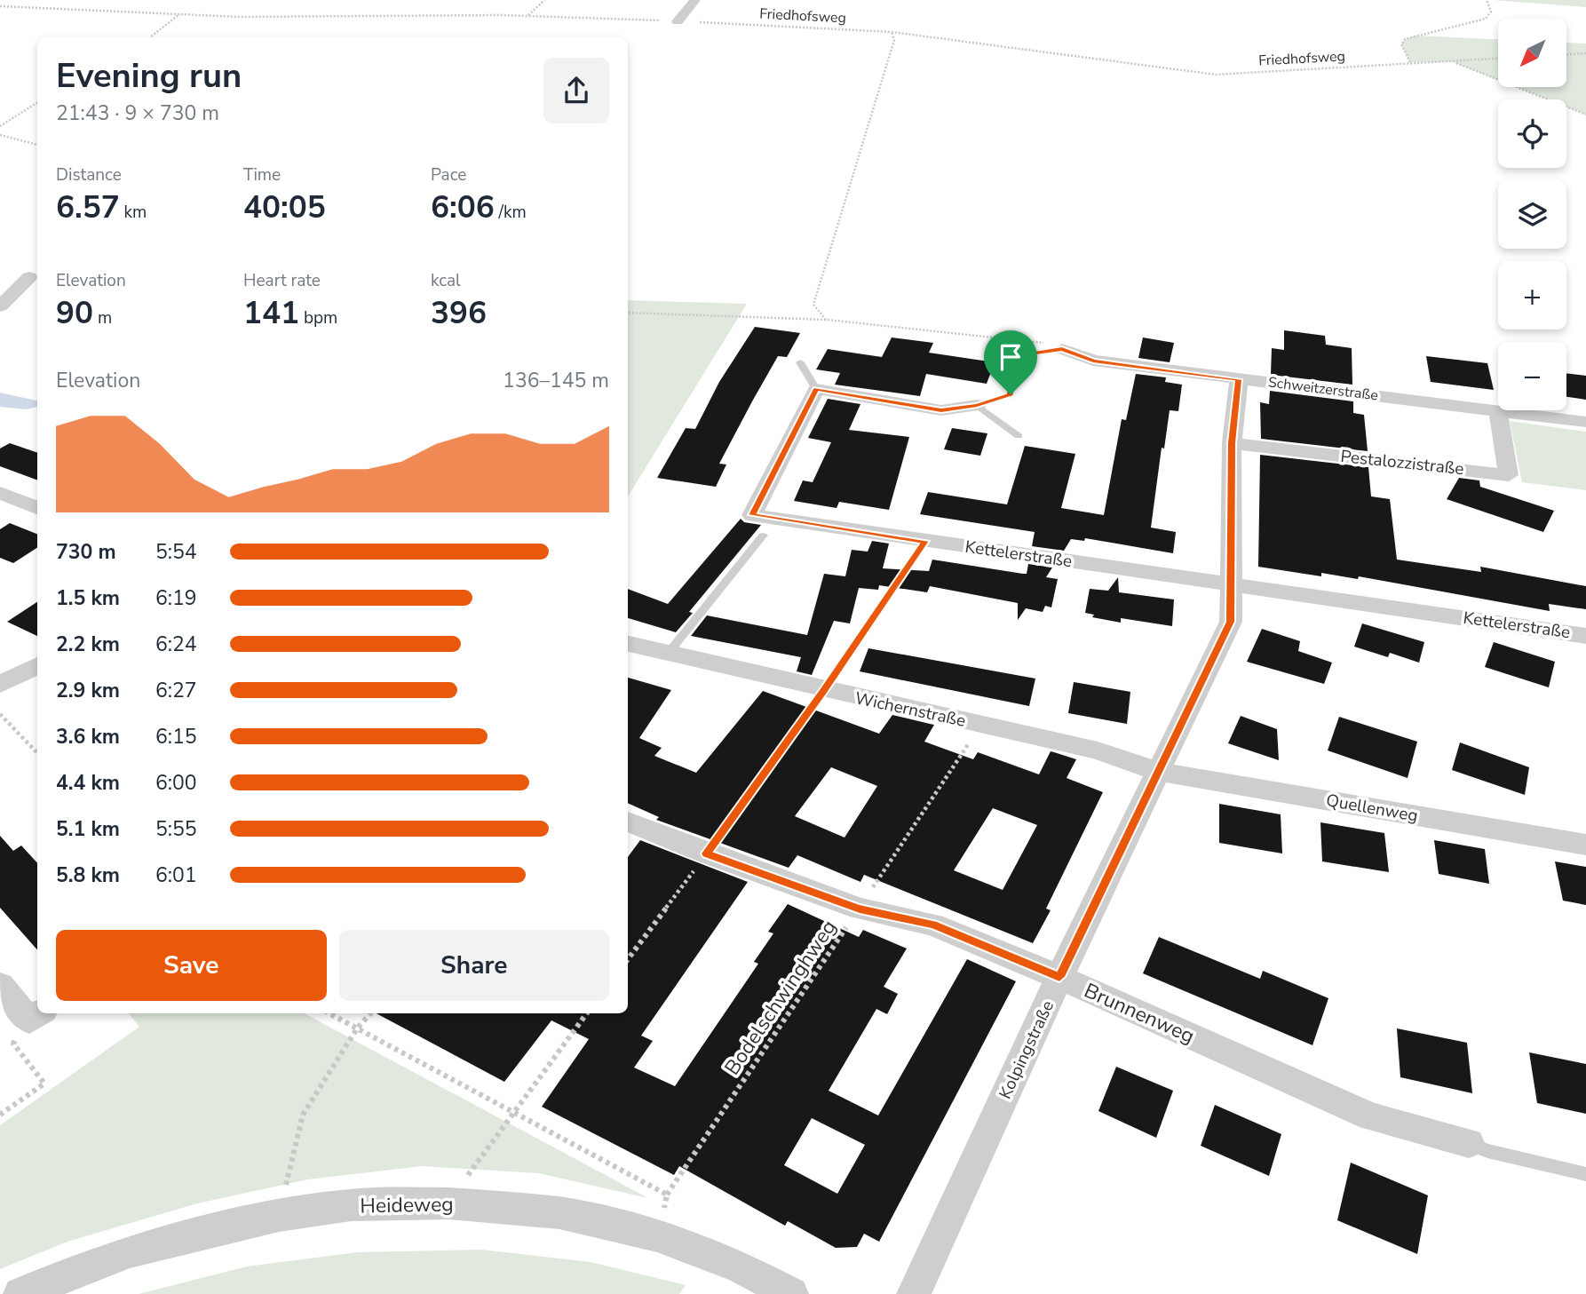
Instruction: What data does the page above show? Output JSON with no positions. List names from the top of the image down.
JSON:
{
  "streets": {
    "street": [
      "Schweitzerstraße",
      "Pestalozzistraße",
      "Kettelerstraße",
      "Wichernstraße",
      "Quellenweg",
      "Brunnenweg",
      "Kolpingstraße",
      "Heideweg"
    ],
    "path": ["Friedhofsweg", "Bodelschwinghweg"]
  },
  "crossings": [
    ["Schweitzerstraße", "Pestalozzistraße"],
    ["Schweitzerstraße", "Kolpingstraße"],
    ["Pestalozzistraße", "Kolpingstraße"],
    ["Kettelerstraße", "Kolpingstraße"],
    ["Wichernstraße", "Quellenweg"],
    ["Wichernstraße", "Bodelschwinghweg"],
    ["Wichernstraße", "Kolpingstraße"],
    ["Quellenweg", "Kolpingstraße"],
    ["Bodelschwinghweg", "Brunnenweg"],
    ["Brunnenweg", "Kolpingstraße"]
  ],
  "north": "bottom left",
  "page": {
    "map_buttons": ["+", "−"],
    "heading": ["Evening run", "21:43 · 9 × 730 m"],
    "stats": [
      ["Distance", "6.57 km"],
      ["Time", "40:05"],
      ["Pace", "6:06 /km"],
      ["Elevation", "90 m"],
      ["Heart rate", "141 bpm"],
      ["kcal", "396"]
    ],
    "chart": ["Elevation", "136–145 m"],
    "list": [
      {
        "name": "730 m",
        "note": "5:54"
      },
      {
        "name": "1.5 km",
        "note": "6:19"
      },
      {
        "name": "2.2 km",
        "note": "6:24"
      },
      {
        "name": "2.9 km",
        "note": "6:27"
      },
      {
        "name": "3.6 km",
        "note": "6:15"
      },
      {
        "name": "4.4 km",
        "note": "6:00"
      },
      {
        "name": "5.1 km",
        "note": "5:55"
      },
      {
        "name": "5.8 km",
        "note": "6:01"
      }
    ],
    "buttons": ["Save", "Share"]
  }
}
